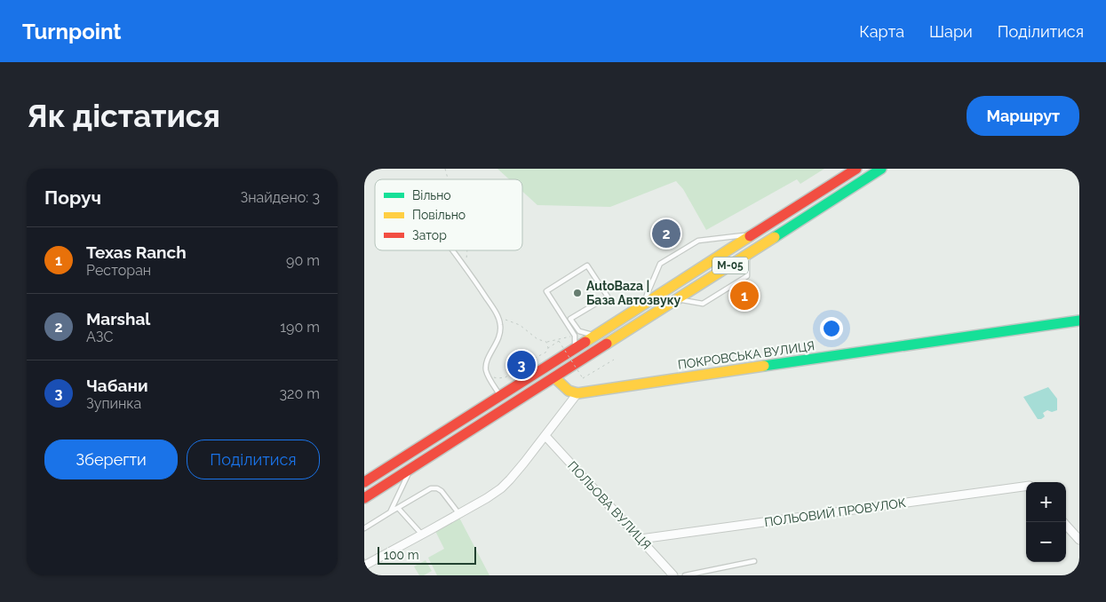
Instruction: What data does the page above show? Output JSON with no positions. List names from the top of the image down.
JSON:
{
  "streets": {
    "main road": ["М-05", "ПОКРОВСЬКА ВУЛИЦЯ"],
    "street": ["ПОЛЬОВА ВУЛИЦЯ", "ПОЛЬОВИЙ ПРОВУЛОК"]
  },
  "crossings": [
    ["ПОЛЬОВА ВУЛИЦЯ", "ПОЛЬОВИЙ ПРОВУЛОК"]
  ],
  "places": ["AutoBaza | База Автозвуку"],
  "legend": ["Вільно", "Повільно", "Затор"],
  "scale_bar": "100 m",
  "page": {
    "header": "Turnpoint",
    "nav": ["Карта", "Шари", "Поділитися"],
    "buttons": [
      "Маршрут",
      ["Зберегти", "Поділитися"]
    ],
    "title": "Як дістатися",
    "heading": ["Поруч", "Знайдено: 3"],
    "pins": ["2", "1", "3"],
    "list": [
      {
        "mark": "1",
        "name": "Texas Ranch",
        "note": "Ресторан",
        "value": "90 m"
      },
      {
        "mark": "2",
        "name": "Marshal",
        "note": "АЗС",
        "value": "190 m"
      },
      {
        "mark": "3",
        "name": "Чабани",
        "note": "Зупинка",
        "value": "320 m"
      }
    ],
    "map_buttons": ["+", "−"],
    "scale": "100 m"
  }
}
